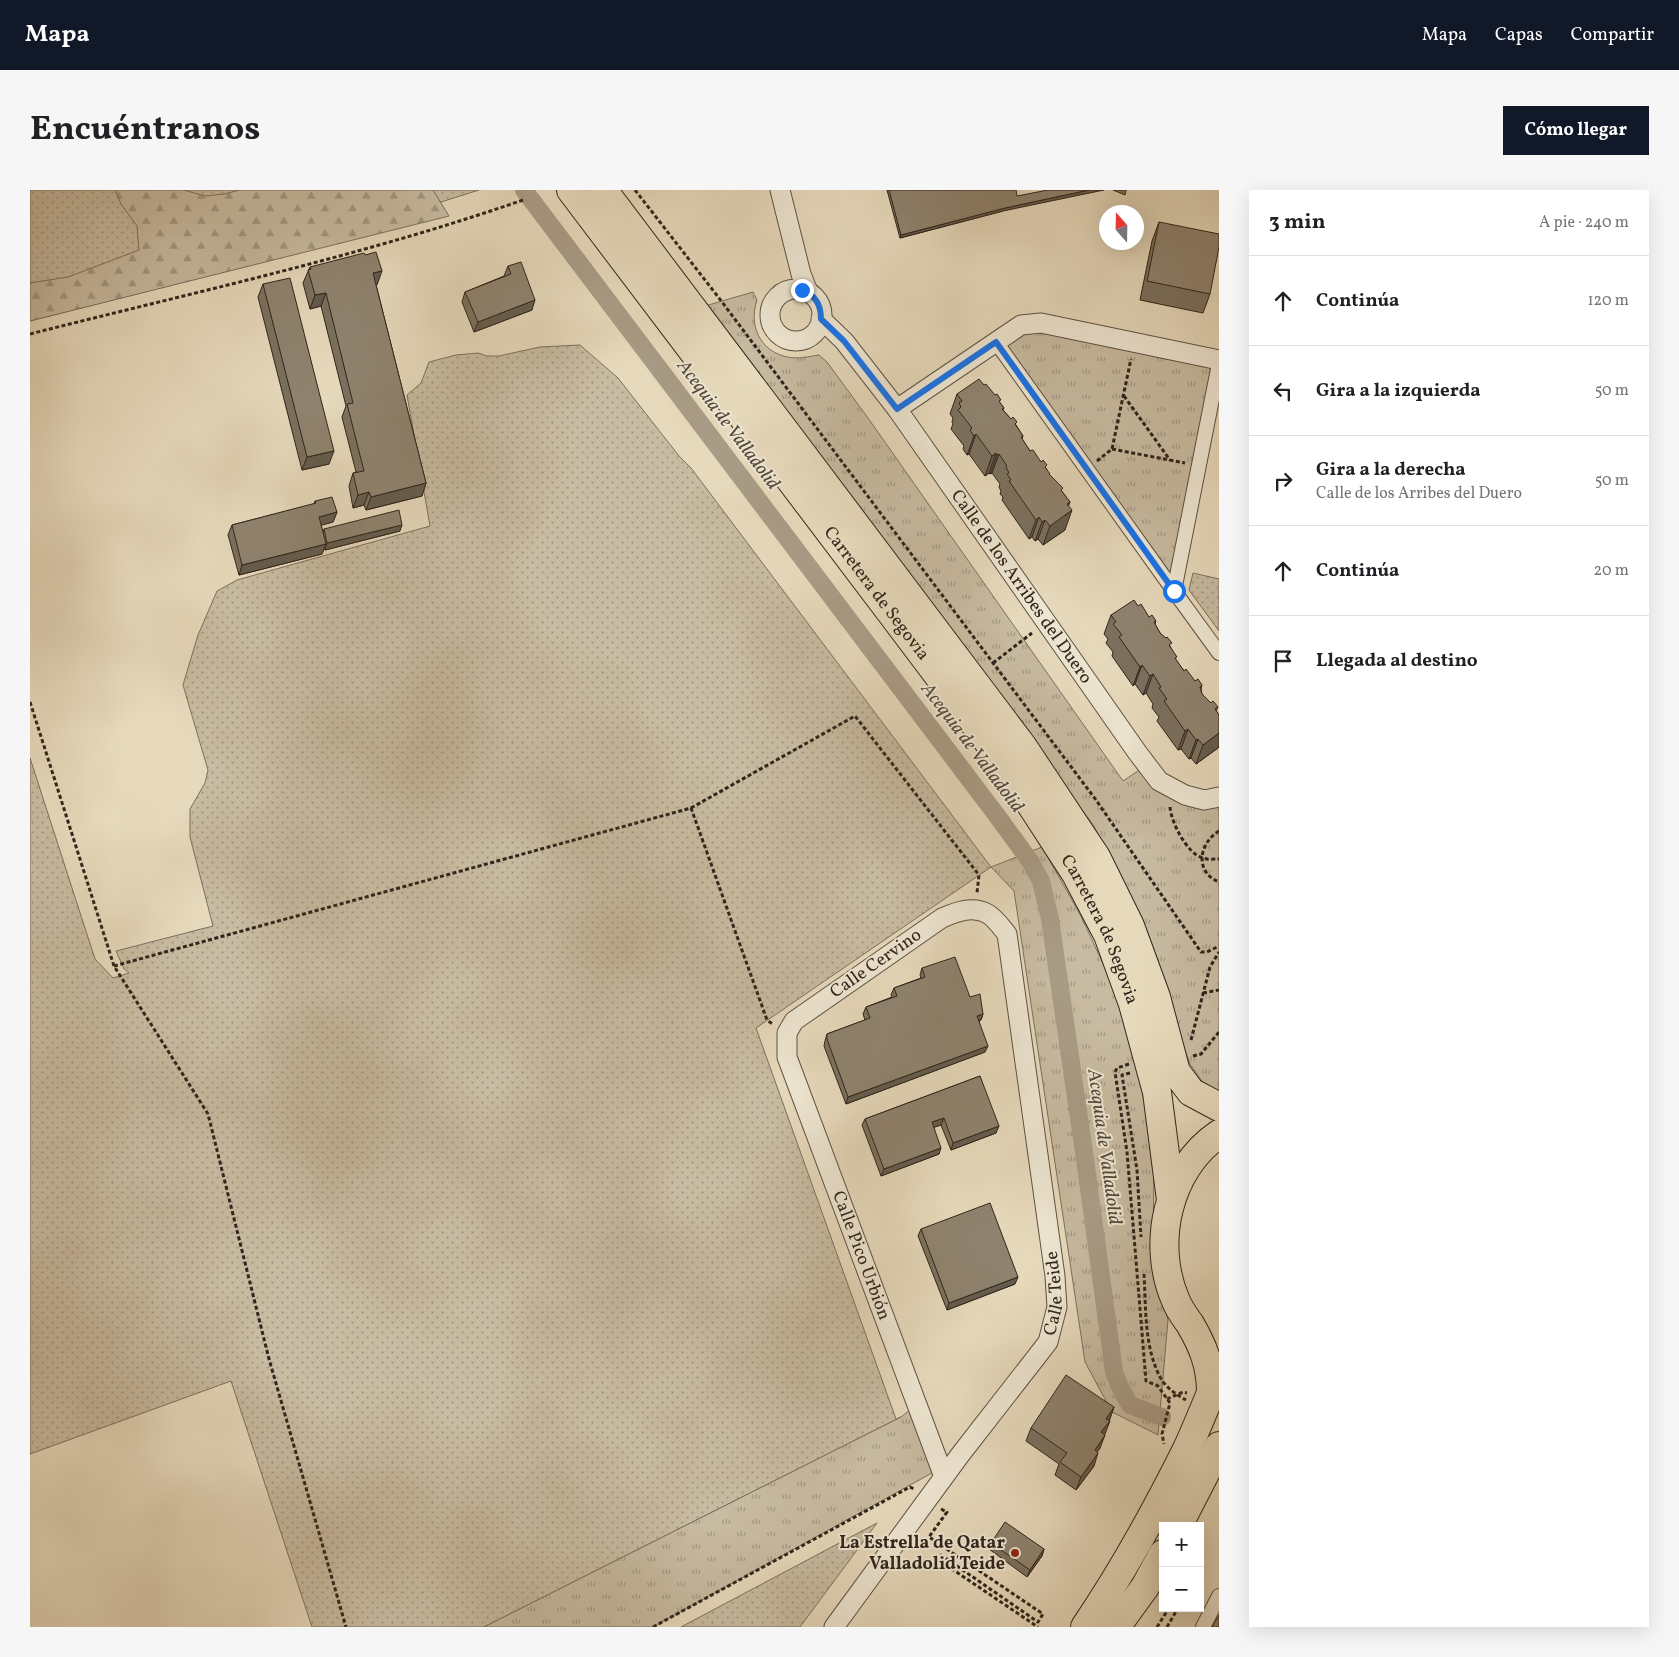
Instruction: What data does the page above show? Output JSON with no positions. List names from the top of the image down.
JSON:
{
  "streets": {
    "main road": ["Carretera de Segovia"],
    "street": [
      "Calle de los Arribes del Duero",
      "Calle Cervino",
      "Calle Pico Urbión",
      "Calle Teide"
    ]
  },
  "crossings": [
    ["Calle Cervino", "Calle Pico Urbión"],
    ["Calle Cervino", "Calle Teide"],
    ["Calle Pico Urbión", "Calle Teide"]
  ],
  "water": ["Acequia de Valladolid"],
  "places": ["La Estrella de Qatar Valladolid Teide"],
  "north": "top",
  "page": {
    "header": "Mapa",
    "nav": ["Mapa", "Capas", "Compartir"],
    "title": "Encuéntranos",
    "buttons": "Cómo llegar",
    "heading": ["3 min", "A pie · 240 m"],
    "list": [
      ["Continúa", "120 m"],
      ["Gira a la izquierda", "50 m"],
      ["Gira a la derecha", "Calle de los Arribes del Duero", "50 m"],
      ["Continúa", "20 m"],
      "Llegada al destino"
    ],
    "map_buttons": ["+", "−"]
  }
}
